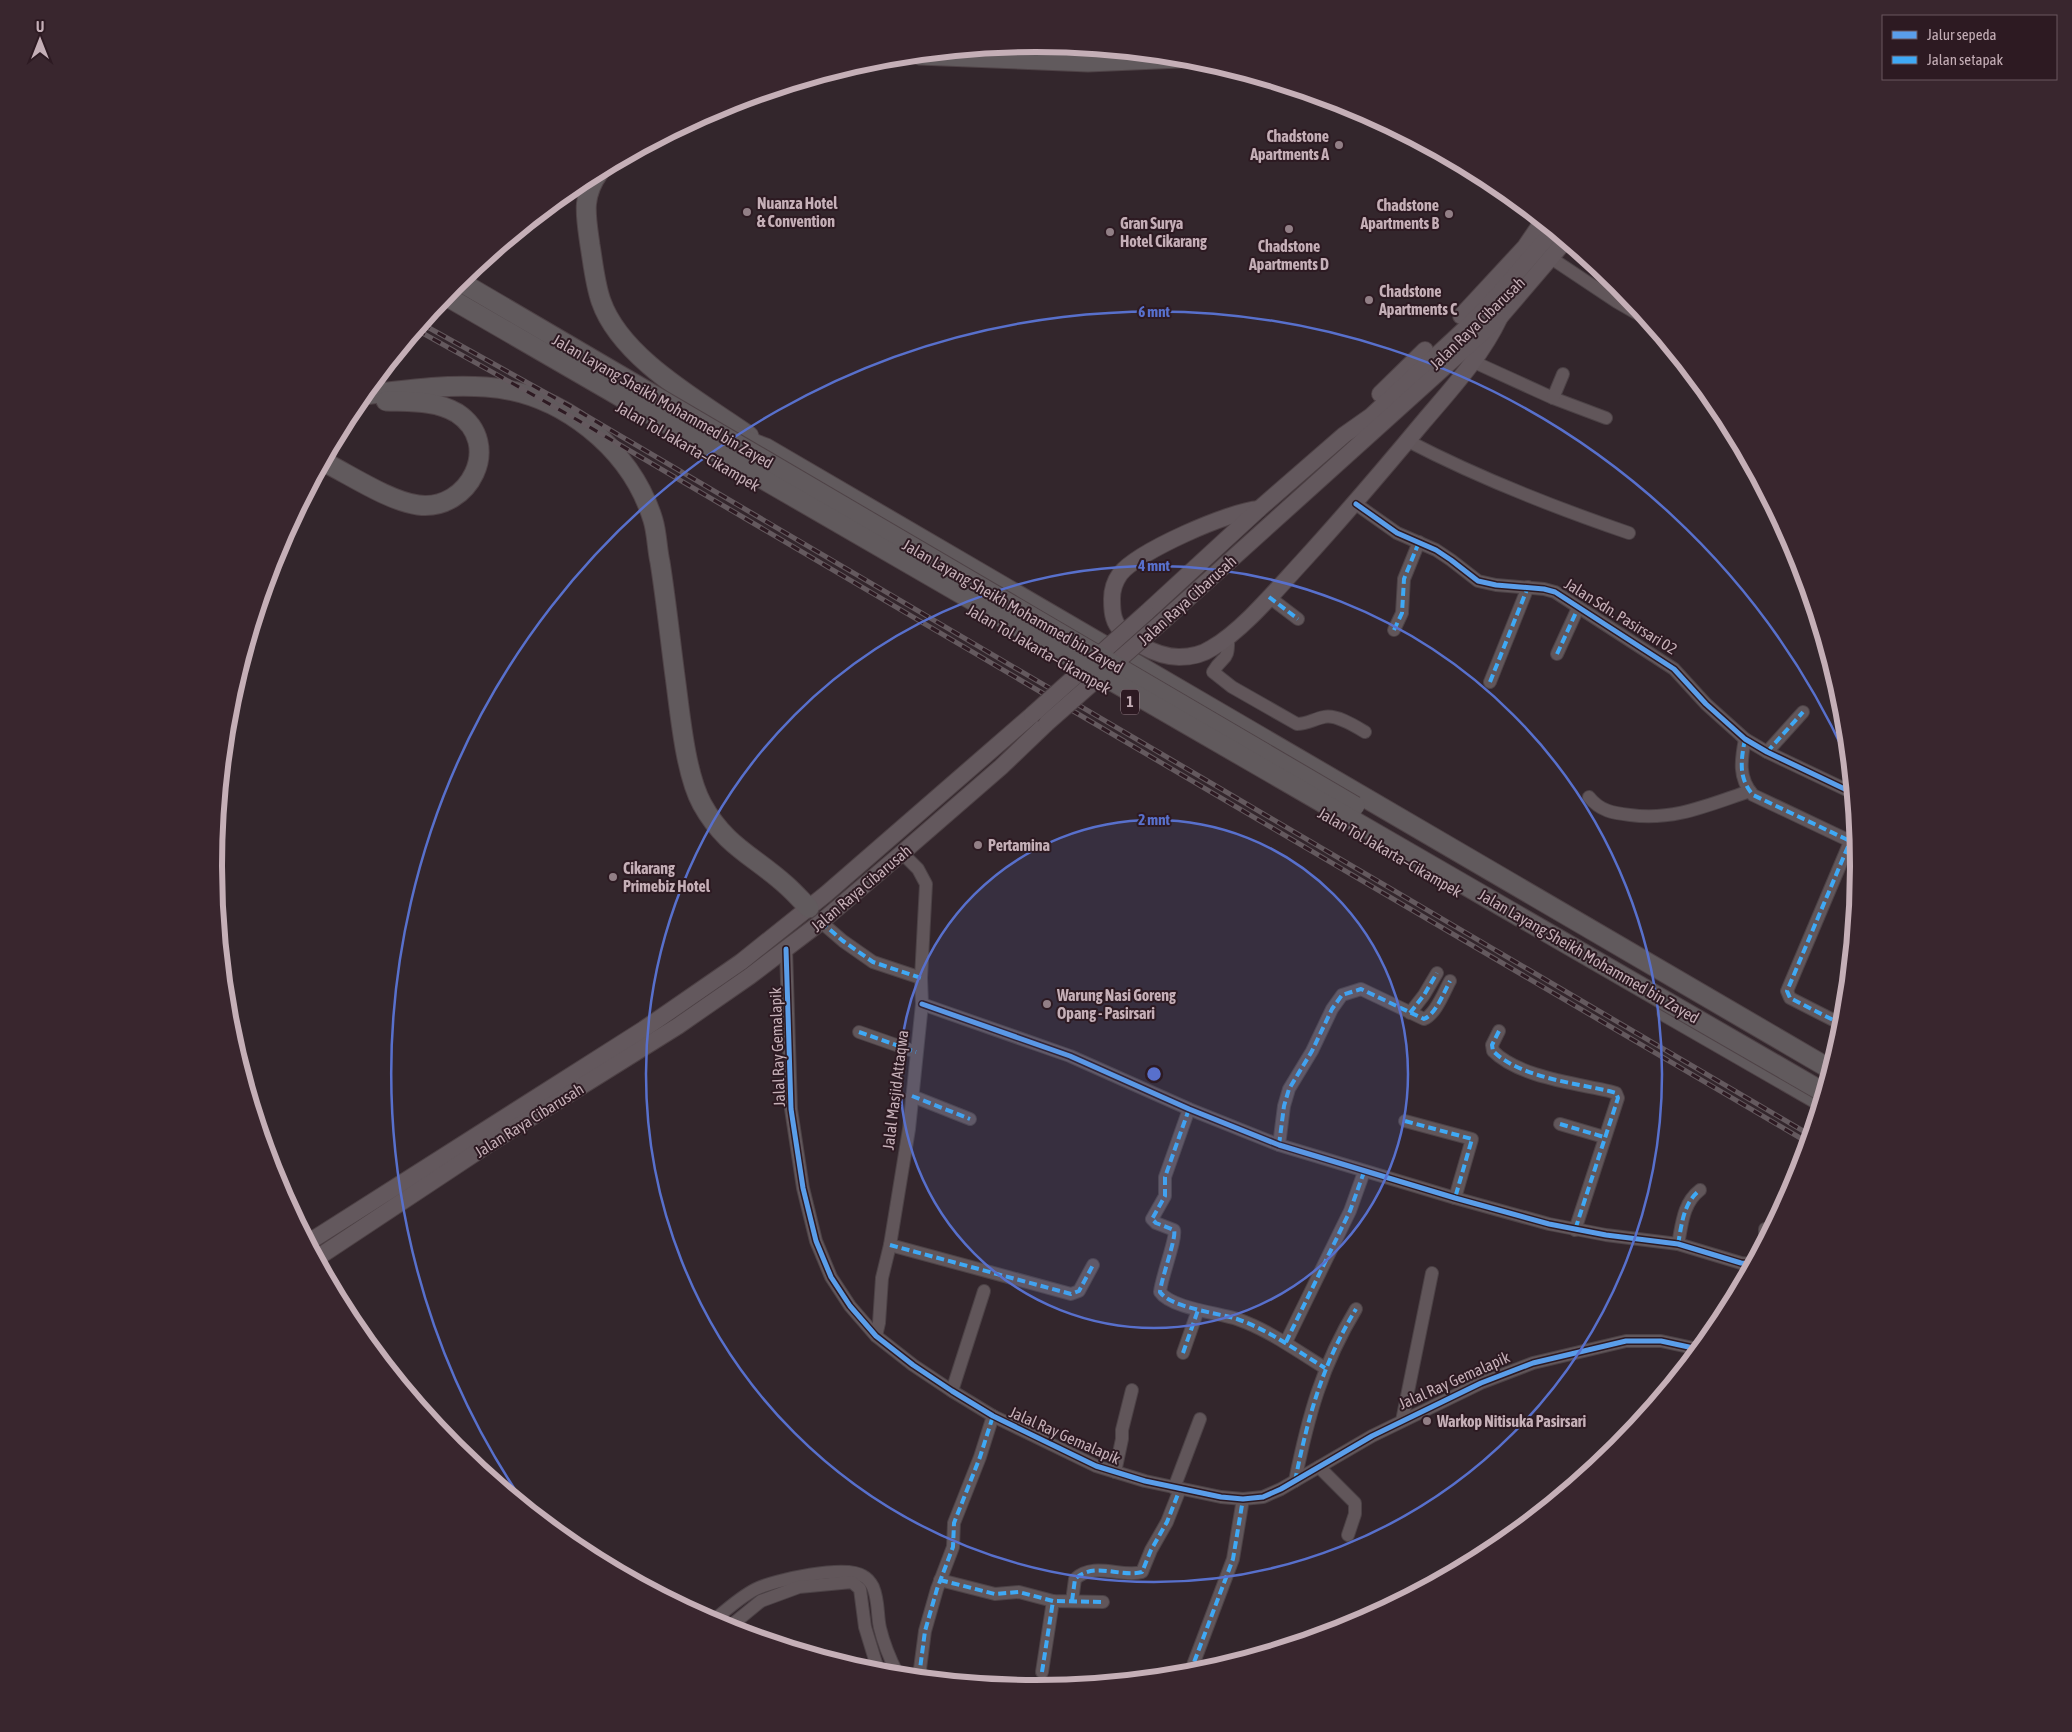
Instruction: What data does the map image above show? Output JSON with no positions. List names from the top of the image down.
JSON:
{
  "streets": {
    "highway": ["Jalan Layang Sheikh Mohammed bin Zayed", "Jalan Tol Jakarta–Cikampek", "1"],
    "main road": ["Jalan Raya Cibarusah"],
    "street": ["Jalan Sdn. Pasirsari 02", "Jalal Ray Gemalapik", "Jalal Masjid Attaqwa"]
  },
  "crossings": [
    ["Jalan Raya Cibarusah", "Jalal Ray Gemalapik"],
    ["Jalan Raya Cibarusah", "Jalal Masjid Attaqwa"],
    ["Jalal Ray Gemalapik", "Jalal Masjid Attaqwa"]
  ],
  "places": [
    "Chadstone Apartments A",
    "Nuanza Hotel & Convention",
    "Chadstone Apartments B",
    "Chadstone Apartments D",
    "Gran Surya Hotel Cikarang",
    "Chadstone Apartments C",
    "Pertamina",
    "Cikarang Primebiz Hotel",
    "Warung Nasi Goreng Opang - Pasirsari",
    "Warkop Nitisuka Pasirsari"
  ],
  "legend": ["Jalur sepeda", "Jalan setapak"],
  "north": "top",
  "rings": ["6 mnt", "4 mnt", "2 mnt"]
}
